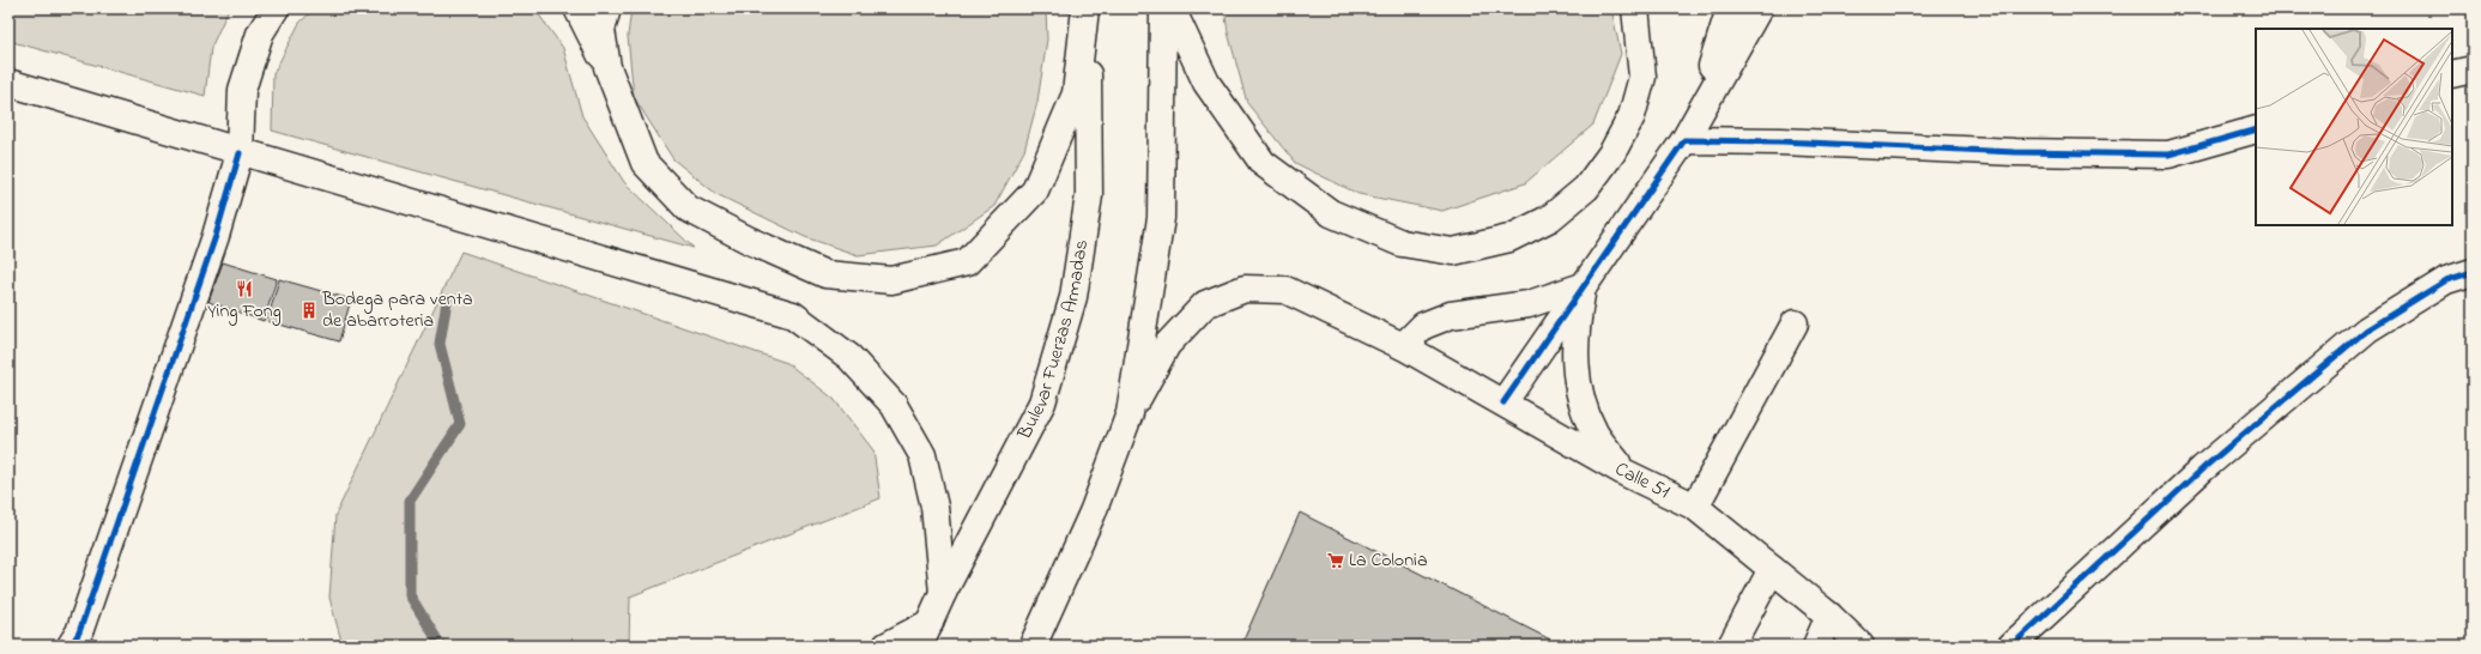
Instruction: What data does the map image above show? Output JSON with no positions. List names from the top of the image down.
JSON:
{
  "streets": {
    "main road": ["Bulevar Fuerzas Armadas", "Calle 51"]
  },
  "places": {
    "restaurant": ["Ying Fong"],
    "building": ["Bodega para venta de abarroteria"],
    "supermarket": ["La Colonia"]
  }
}
